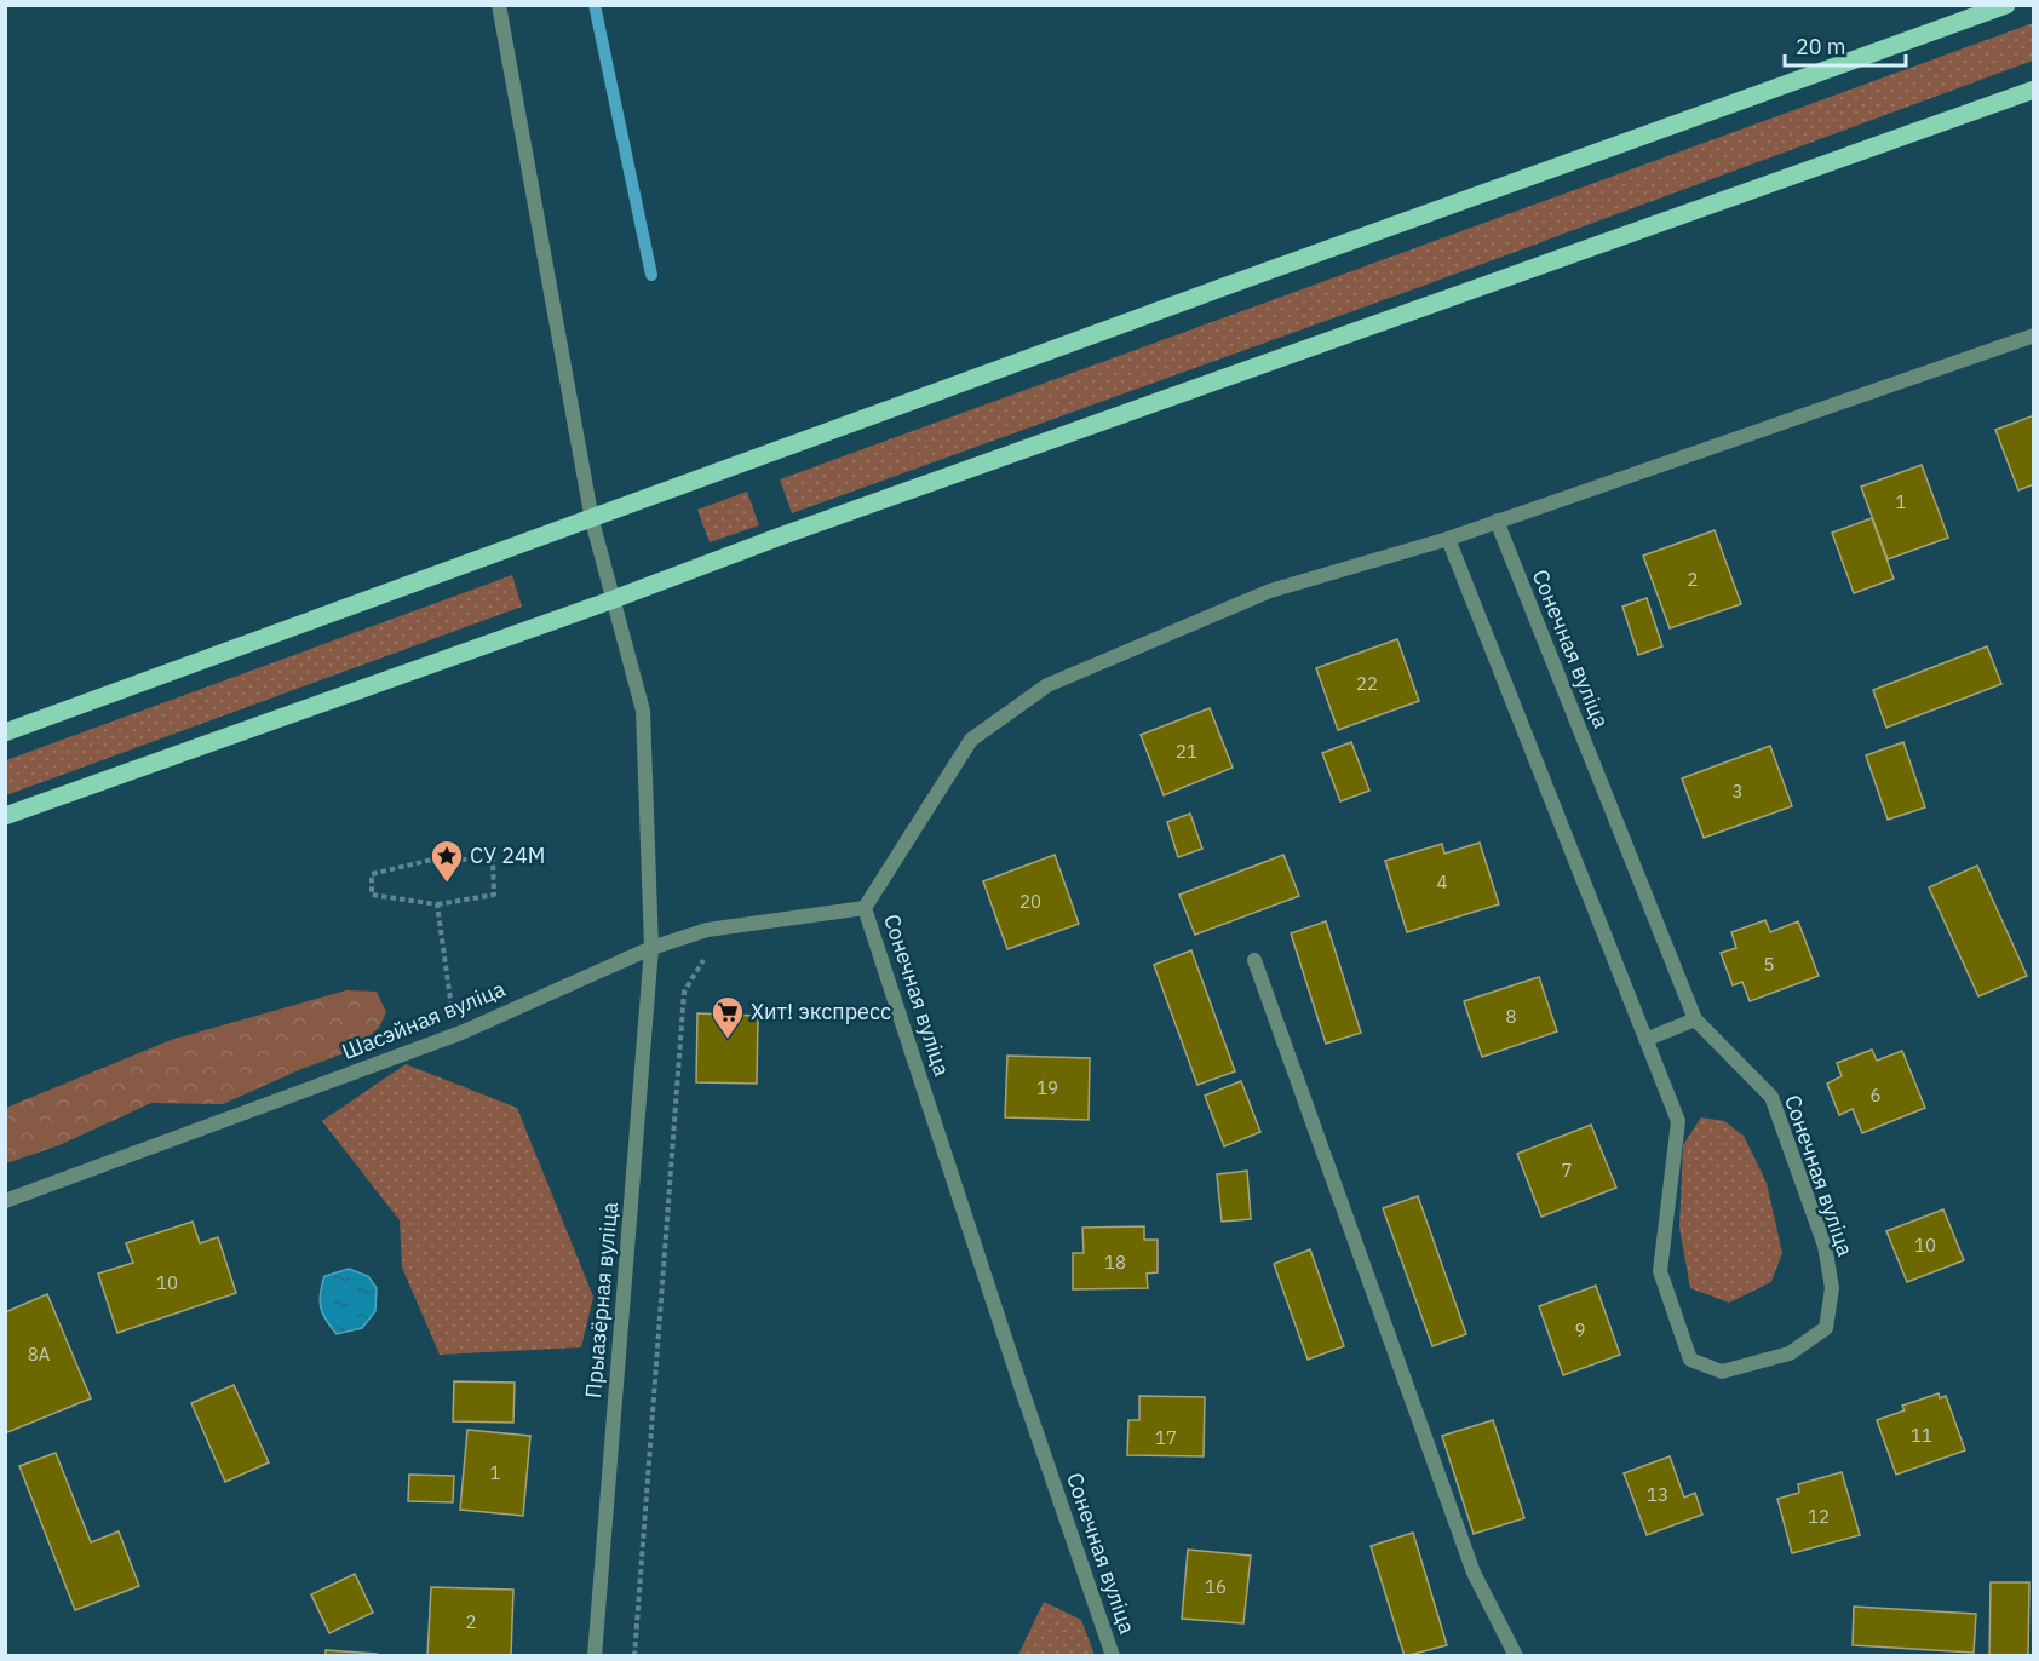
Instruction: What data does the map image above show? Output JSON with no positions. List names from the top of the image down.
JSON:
{
  "streets": {
    "street": ["Сонечная вуліца", "Шасэйная вуліца", "Прыазёрная вуліца"]
  },
  "crossings": [
    ["Сонечная вуліца", "Шасэйная вуліца"],
    ["Шасэйная вуліца", "Прыазёрная вуліца"]
  ],
  "places": {
    "place": ["СУ 24М"],
    "supermarket": ["Хит! экспресс"]
  },
  "house_numbers": [
    "1",
    "2",
    "22",
    "21",
    "3",
    "4",
    "20",
    "5",
    "8",
    "19",
    "6",
    "7",
    "10",
    "18",
    "10",
    "9",
    "8А",
    "11",
    "17",
    "1",
    "13",
    "12",
    "16",
    "2"
  ],
  "scale_bar": "20 m"
}
